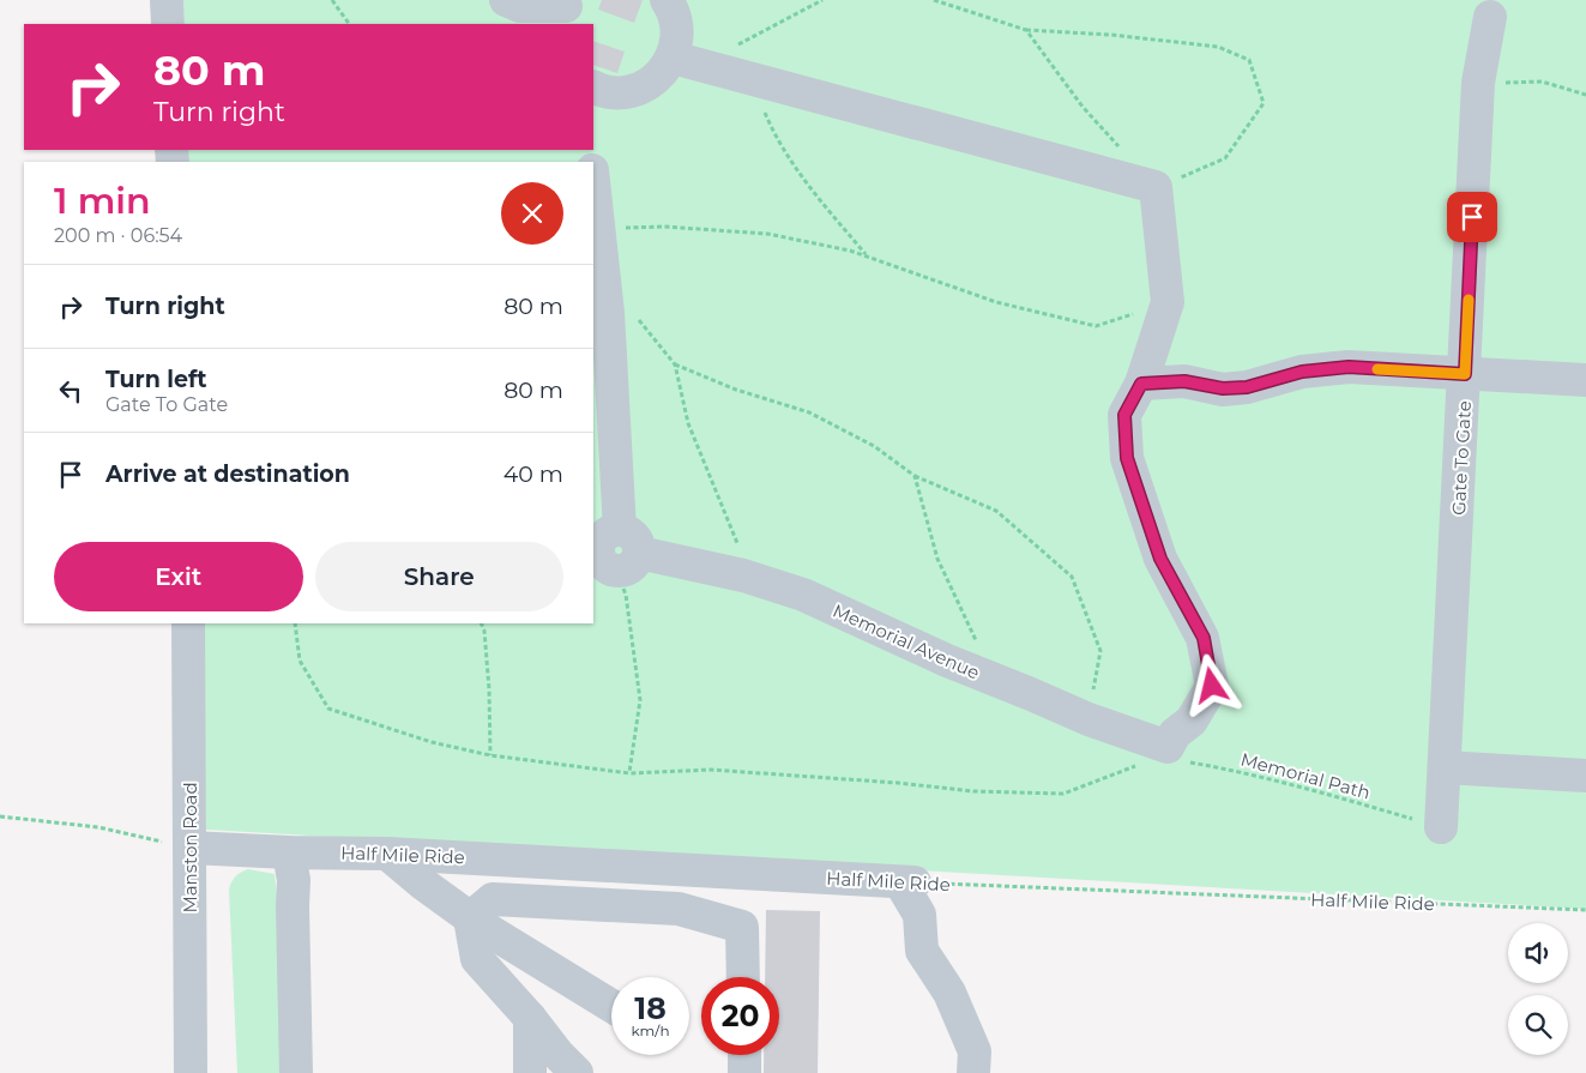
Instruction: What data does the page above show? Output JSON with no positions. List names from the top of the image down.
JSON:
{
  "streets": {
    "street": [
      "Gate To Gate",
      "Memorial Avenue",
      "Manston Road",
      "Half Mile Ride"
    ],
    "path": ["Memorial Path"]
  },
  "crossings": [
    ["Gate To Gate", "Memorial Path"],
    ["Memorial Avenue", "Memorial Path"],
    ["Manston Road", "Half Mile Ride"]
  ],
  "page": {
    "turn": ["80 m", "Turn right"],
    "heading": ["1 min", "200 m · 06:54"],
    "list": [
      {
        "name": "Turn right",
        "value": "80 m"
      },
      {
        "name": "Turn left",
        "note": "Gate To Gate",
        "value": "80 m"
      },
      {
        "name": "Arrive at destination",
        "value": "40 m"
      }
    ],
    "buttons": ["Exit", "Share"],
    "speed": "18 km/h",
    "limit": "20"
  }
}
